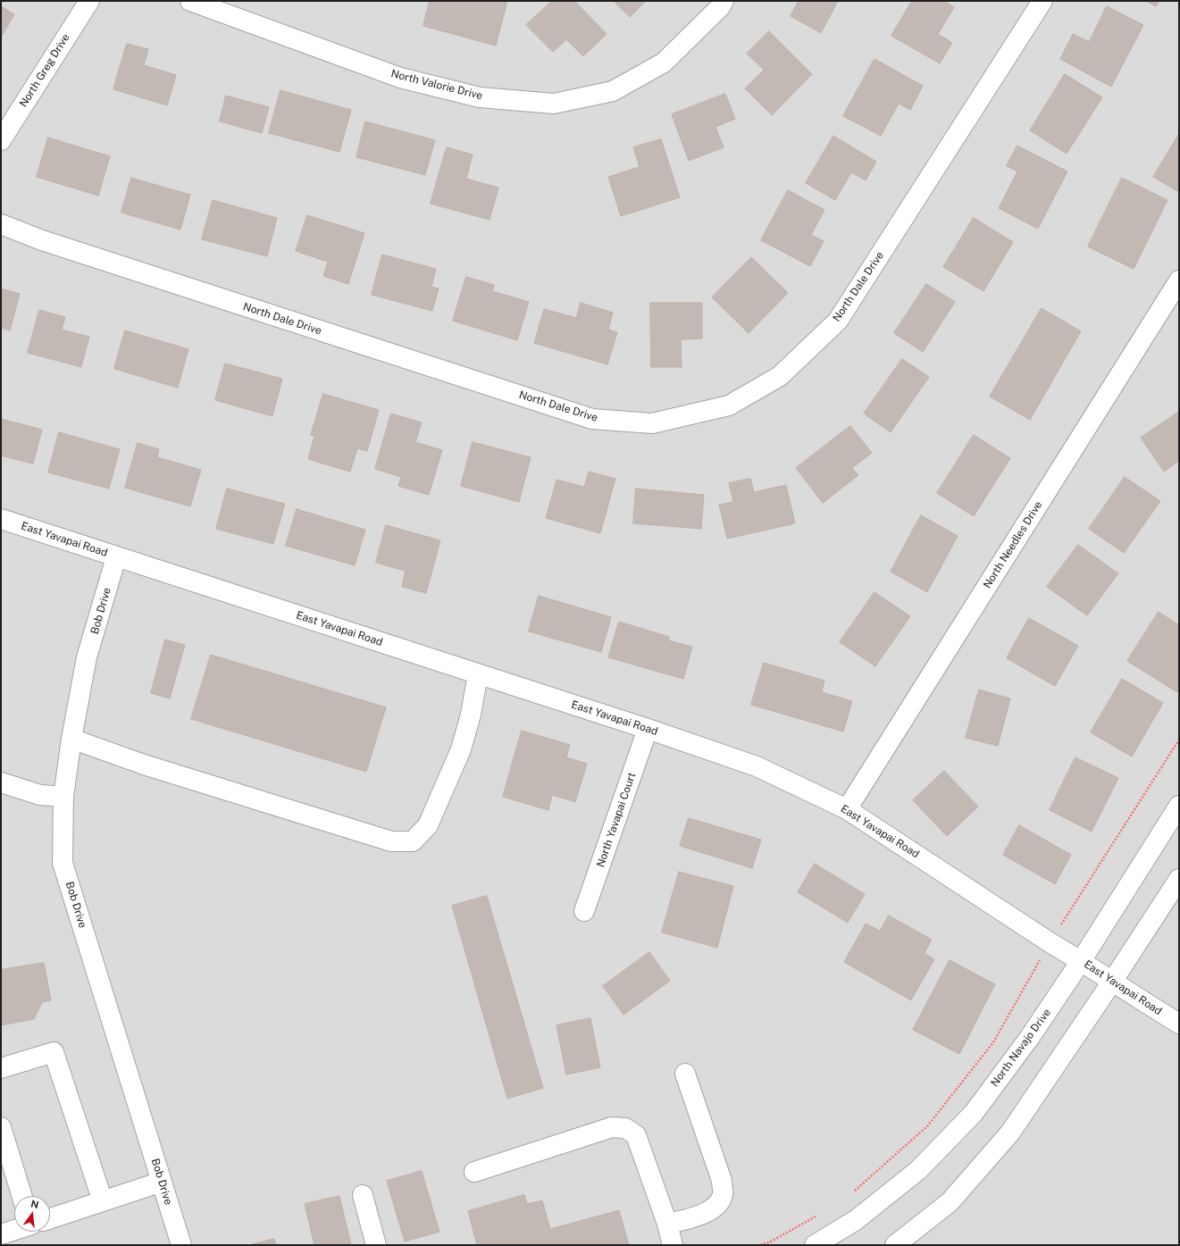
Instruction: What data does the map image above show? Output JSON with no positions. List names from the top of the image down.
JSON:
{
  "streets": {
    "street": [
      "North Greg Drive",
      "North Valorie Drive",
      "North Dale Drive",
      "East Yavapai Road",
      "North Needles Drive",
      "Bob Drive",
      "North Yavapai Court",
      "North Navajo Drive"
    ]
  },
  "crossings": [
    ["East Yavapai Road", "North Needles Drive"],
    ["East Yavapai Road", "Bob Drive"],
    ["East Yavapai Road", "North Yavapai Court"],
    ["East Yavapai Road", "North Navajo Drive"]
  ],
  "north": "top"
}
